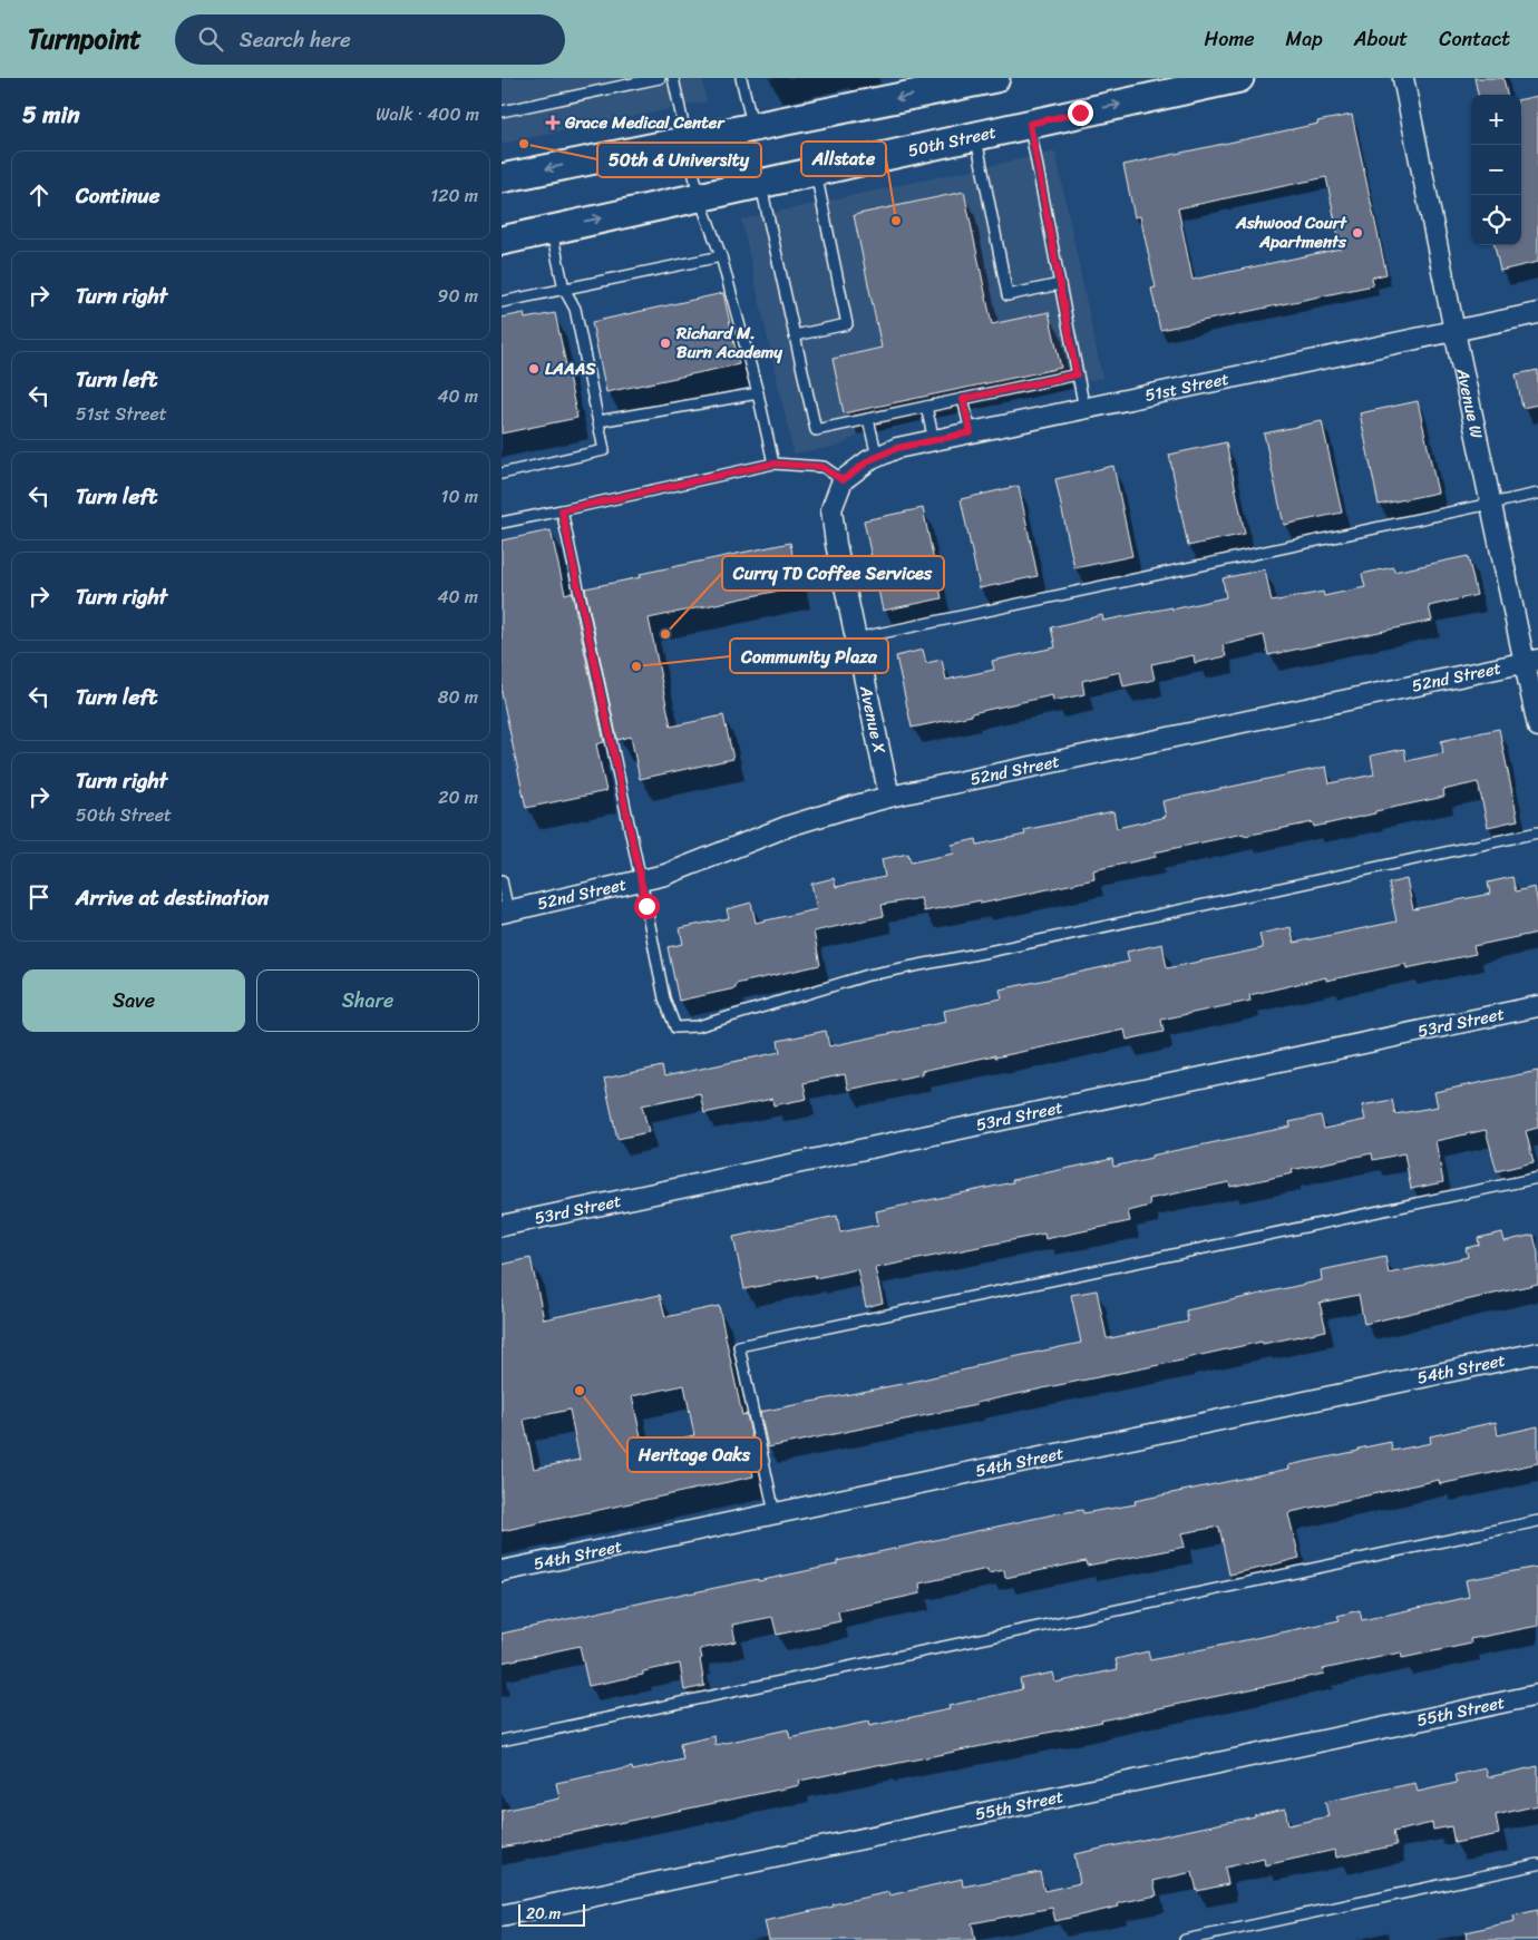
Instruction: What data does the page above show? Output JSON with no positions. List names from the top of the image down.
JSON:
{
  "streets": {
    "main road": ["50th Street"],
    "street": [
      "51st Street",
      "Avenue W",
      "52nd Street",
      "Avenue X",
      "53rd Street",
      "54th Street",
      "55th Street"
    ]
  },
  "crossings": [
    ["51st Street", "Avenue W"],
    ["51st Street", "Avenue X"],
    ["Avenue W", "52nd Street"],
    ["52nd Street", "Avenue X"]
  ],
  "places": {
    "health": ["Grace Medical Center"],
    "other": [
      "50th & University",
      "Allstate",
      "Ashwood Court Apartments",
      "Richard M. Burn Academy",
      "LAAAS",
      "Curry TD Coffee Services",
      "Community Plaza",
      "Heritage Oaks"
    ]
  },
  "scale_bar": "20 m",
  "page": {
    "header": "Turnpoint",
    "search": "Search here",
    "nav": [
      "Home",
      "Map",
      "About",
      "Contact"
    ],
    "heading": ["5 min", "Walk · 400 m"],
    "map_buttons": ["+", "−"],
    "list": [
      ["Continue", "120 m"],
      ["Turn right", "90 m"],
      ["Turn left", "51st Street", "40 m"],
      ["Turn left", "10 m"],
      ["Turn right", "40 m"],
      ["Turn left", "80 m"],
      ["Turn right", "50th Street", "20 m"],
      "Arrive at destination"
    ],
    "buttons": ["Save", "Share"],
    "scale": "20 m"
  }
}
